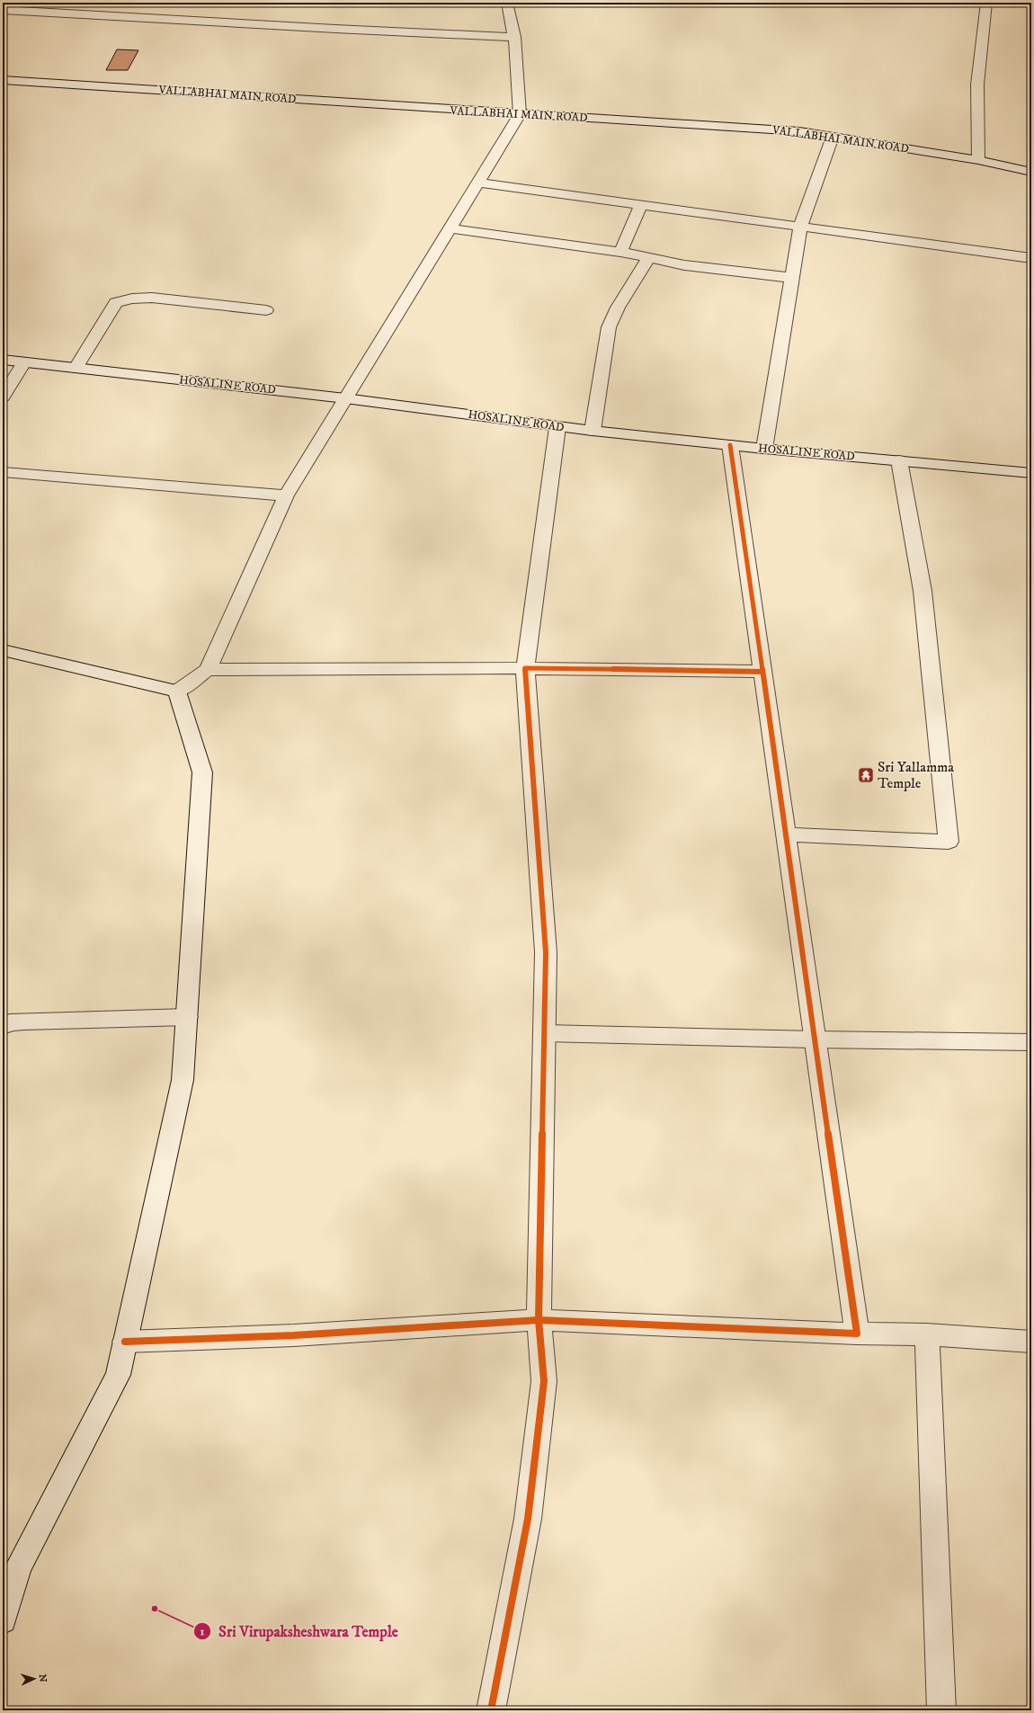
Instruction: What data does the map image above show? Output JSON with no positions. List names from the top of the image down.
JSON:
{
  "streets": {
    "street": ["VALLABHAI MAIN ROAD", "HOSALINE ROAD"]
  },
  "places": {
    "temple": ["Sri Yallamma Temple"],
    "other": ["Sri Virupaksheshwara Temple"]
  },
  "north": "right"
}
